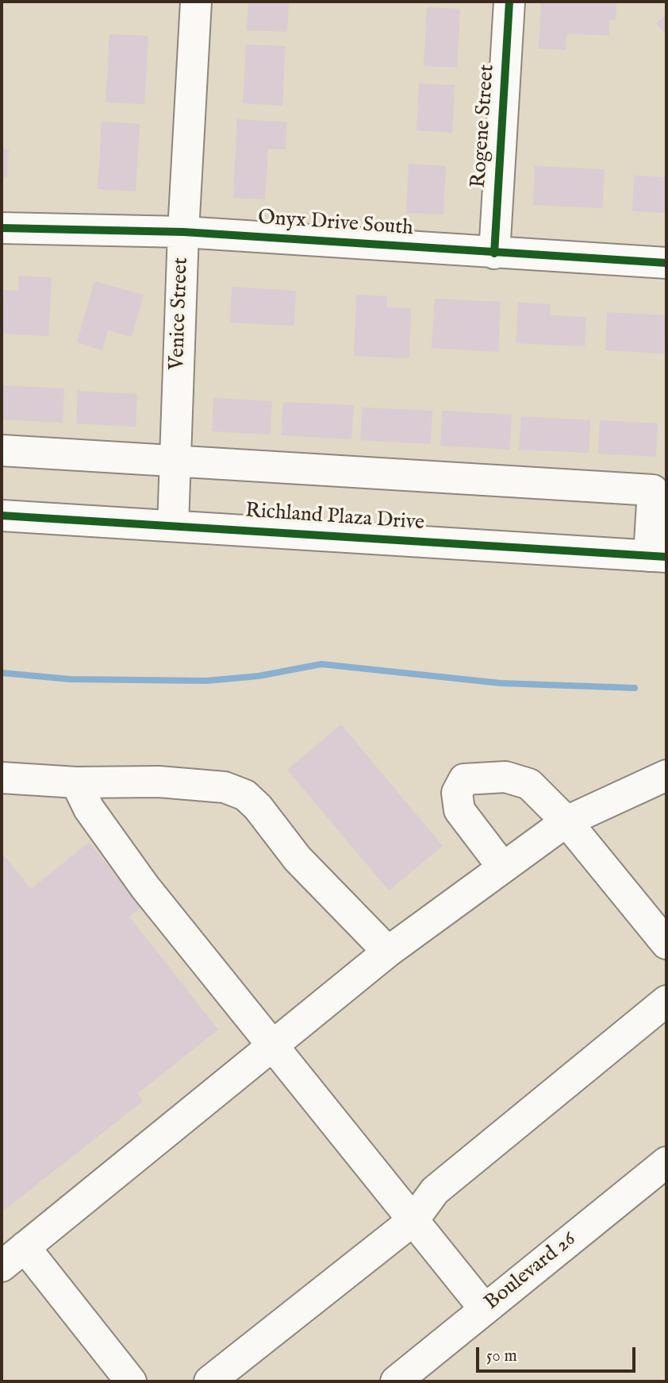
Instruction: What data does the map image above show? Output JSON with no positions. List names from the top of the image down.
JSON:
{
  "streets": {
    "street": [
      "Rogene Street",
      "Onyx Drive South",
      "Venice Street",
      "Richland Plaza Drive",
      "Boulevard 26"
    ]
  },
  "crossings": [
    ["Rogene Street", "Onyx Drive South"],
    ["Onyx Drive South", "Venice Street"],
    ["Venice Street", "Richland Plaza Drive"]
  ],
  "scale_bar": "50 m"
}
